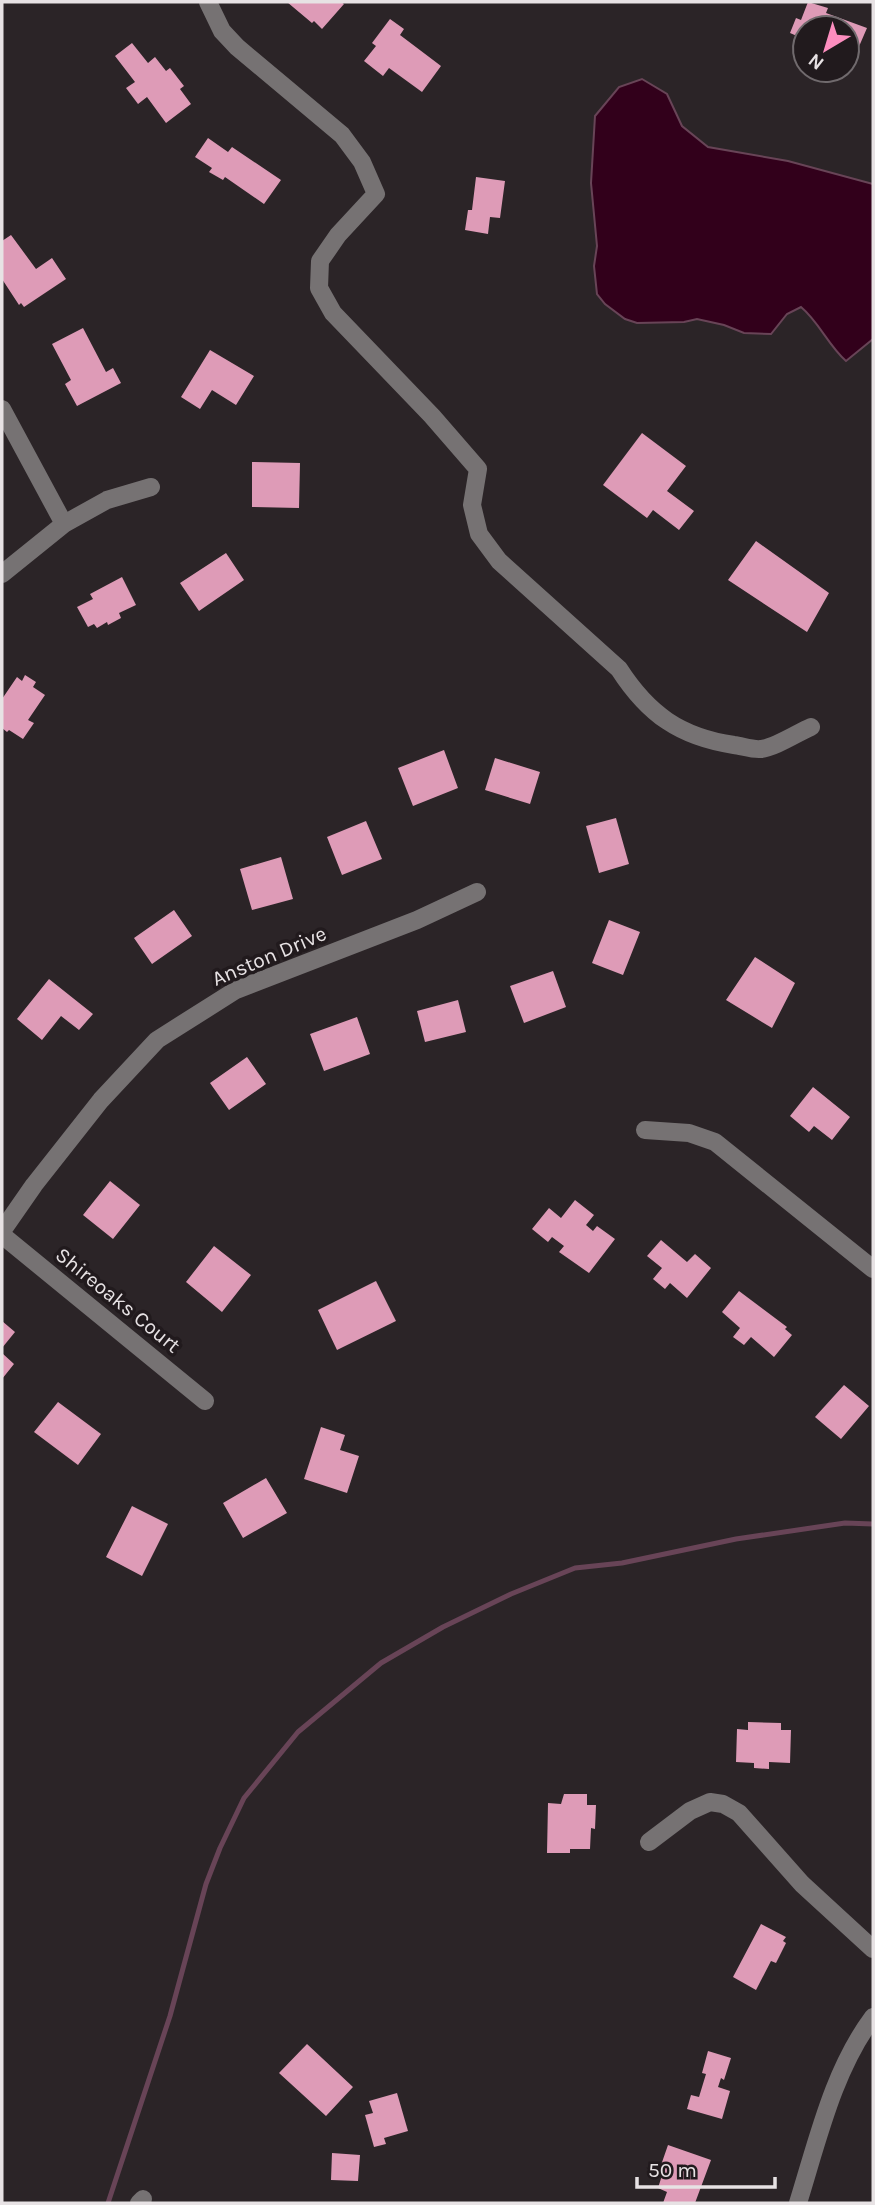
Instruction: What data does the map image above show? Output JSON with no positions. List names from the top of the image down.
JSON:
{
  "streets": {
    "street": ["Anston Drive", "Shireoaks Court"]
  },
  "crossings": [
    ["Anston Drive", "Shireoaks Court"]
  ],
  "scale_bar": "50 m",
  "north": "bottom left"
}
